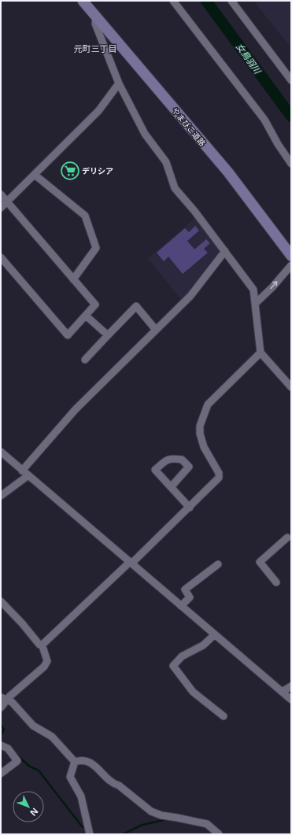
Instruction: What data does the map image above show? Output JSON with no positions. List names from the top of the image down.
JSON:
{
  "streets": {
    "street": ["やまびこ道路"]
  },
  "districts": ["元町三丁目"],
  "water": ["女鳥羽川"],
  "places": {
    "supermarket": ["デリシア"]
  },
  "north": "bottom right"
}
